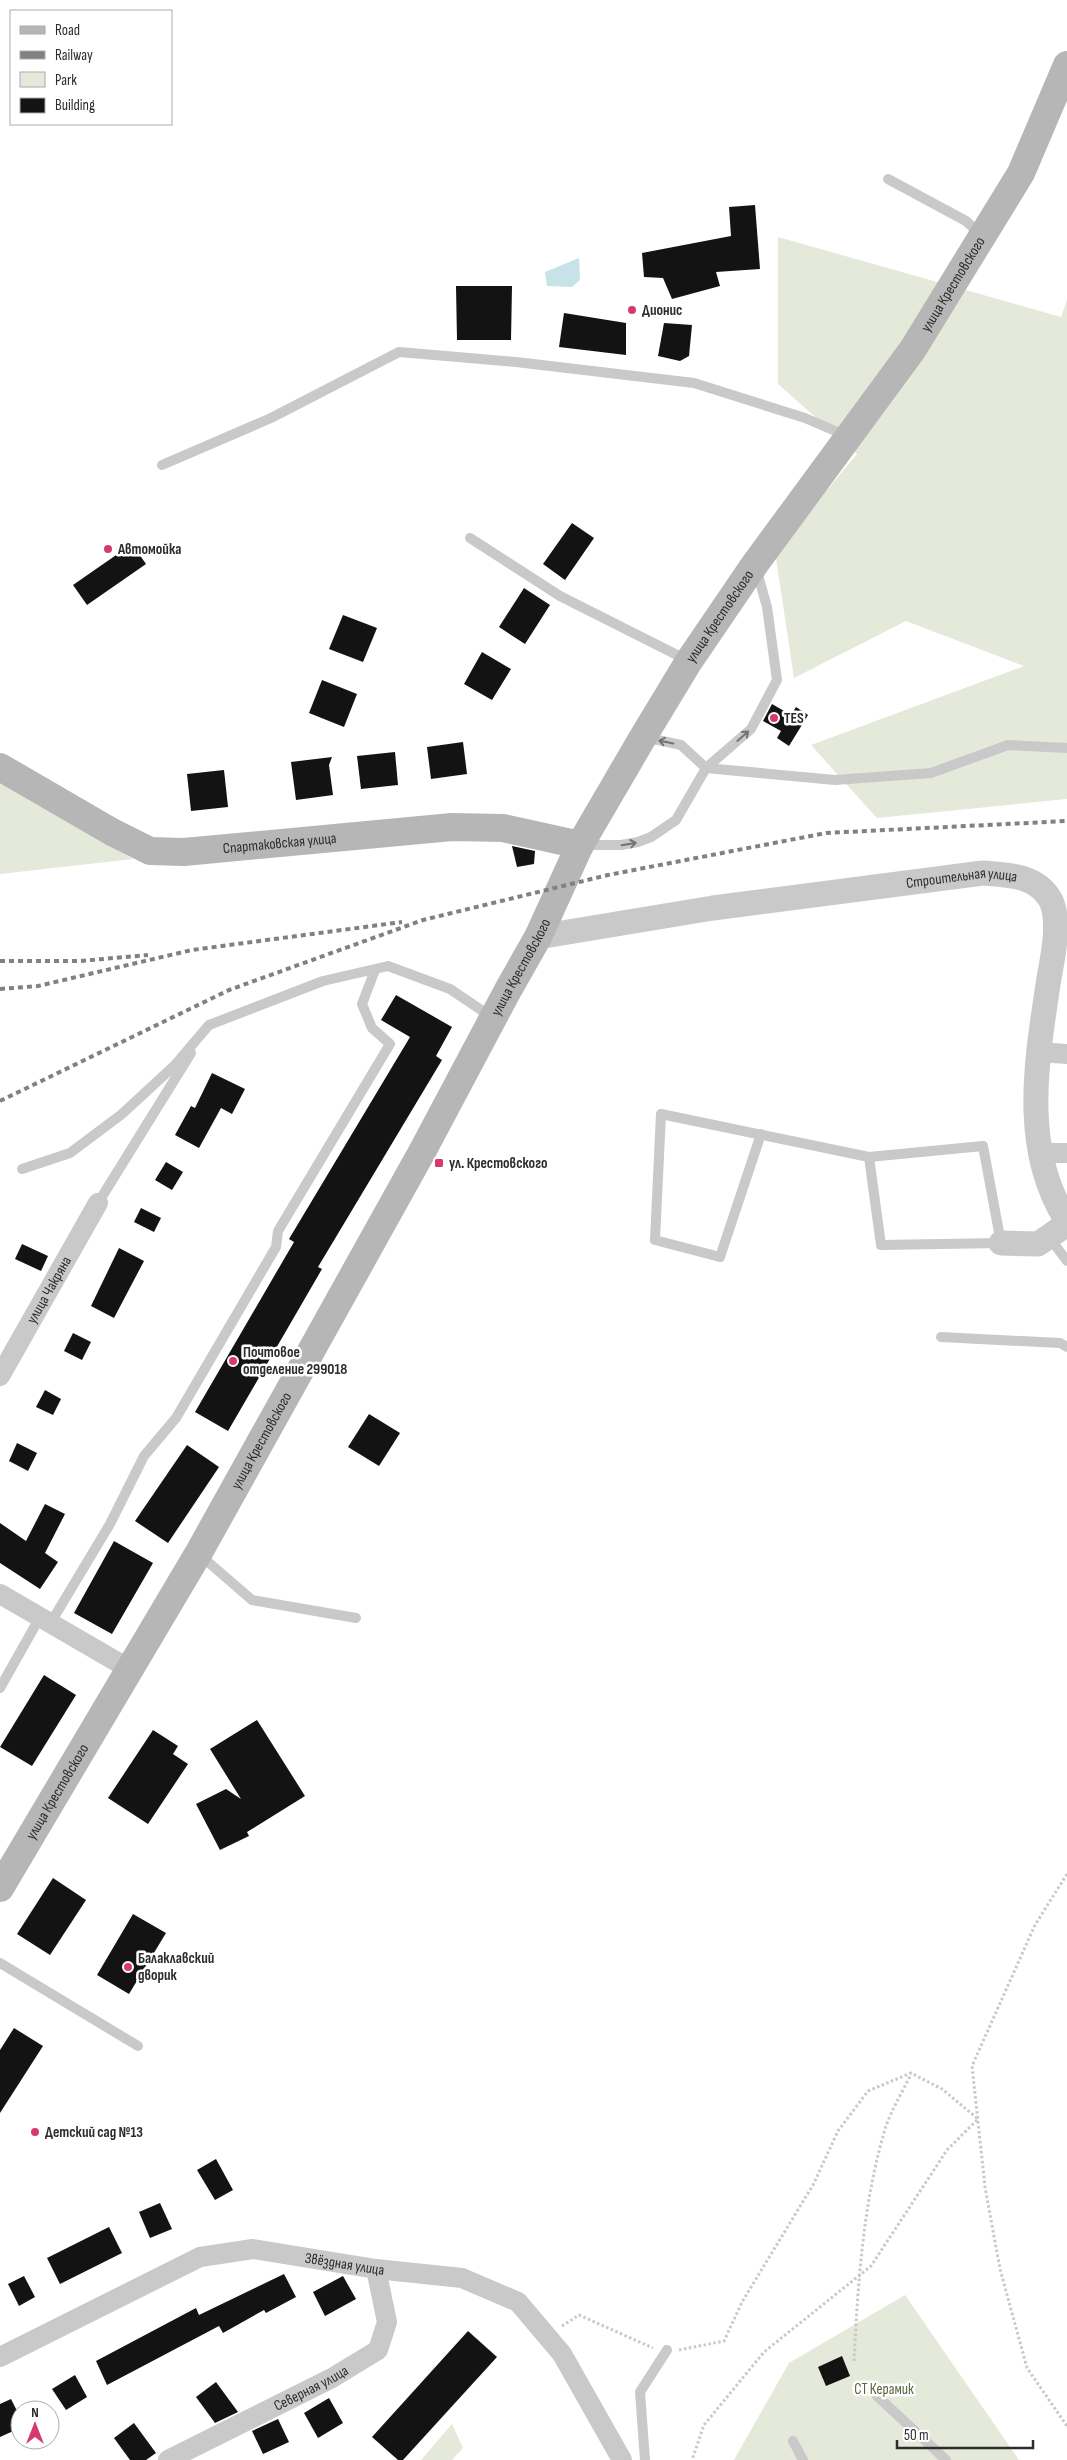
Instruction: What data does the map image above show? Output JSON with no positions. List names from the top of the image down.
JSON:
{
  "streets": {
    "main road": ["улица Крестовского", "Спартаковская улица"],
    "street": [
      "Строительная улица",
      "улица Чакряна",
      "Звёздная улица",
      "Северная улица"
    ]
  },
  "crossings": [
    ["улица Крестовского", "Спартаковская улица"],
    ["улица Крестовского", "Строительная улица"],
    ["Звёздная улица", "Северная улица"]
  ],
  "parks": ["СТ Керамик"],
  "places": {
    "other": [
      "Дионис",
      "Автомойка",
      "TES",
      "Почтовое отделение 299018",
      "Балаклавский дворик",
      "Детский сад №13"
    ],
    "transit": ["ул. Крестовского"]
  },
  "legend": [
    "Road",
    "Railway",
    "Park",
    "Building"
  ],
  "scale_bar": "50 m",
  "north": "top"
}
